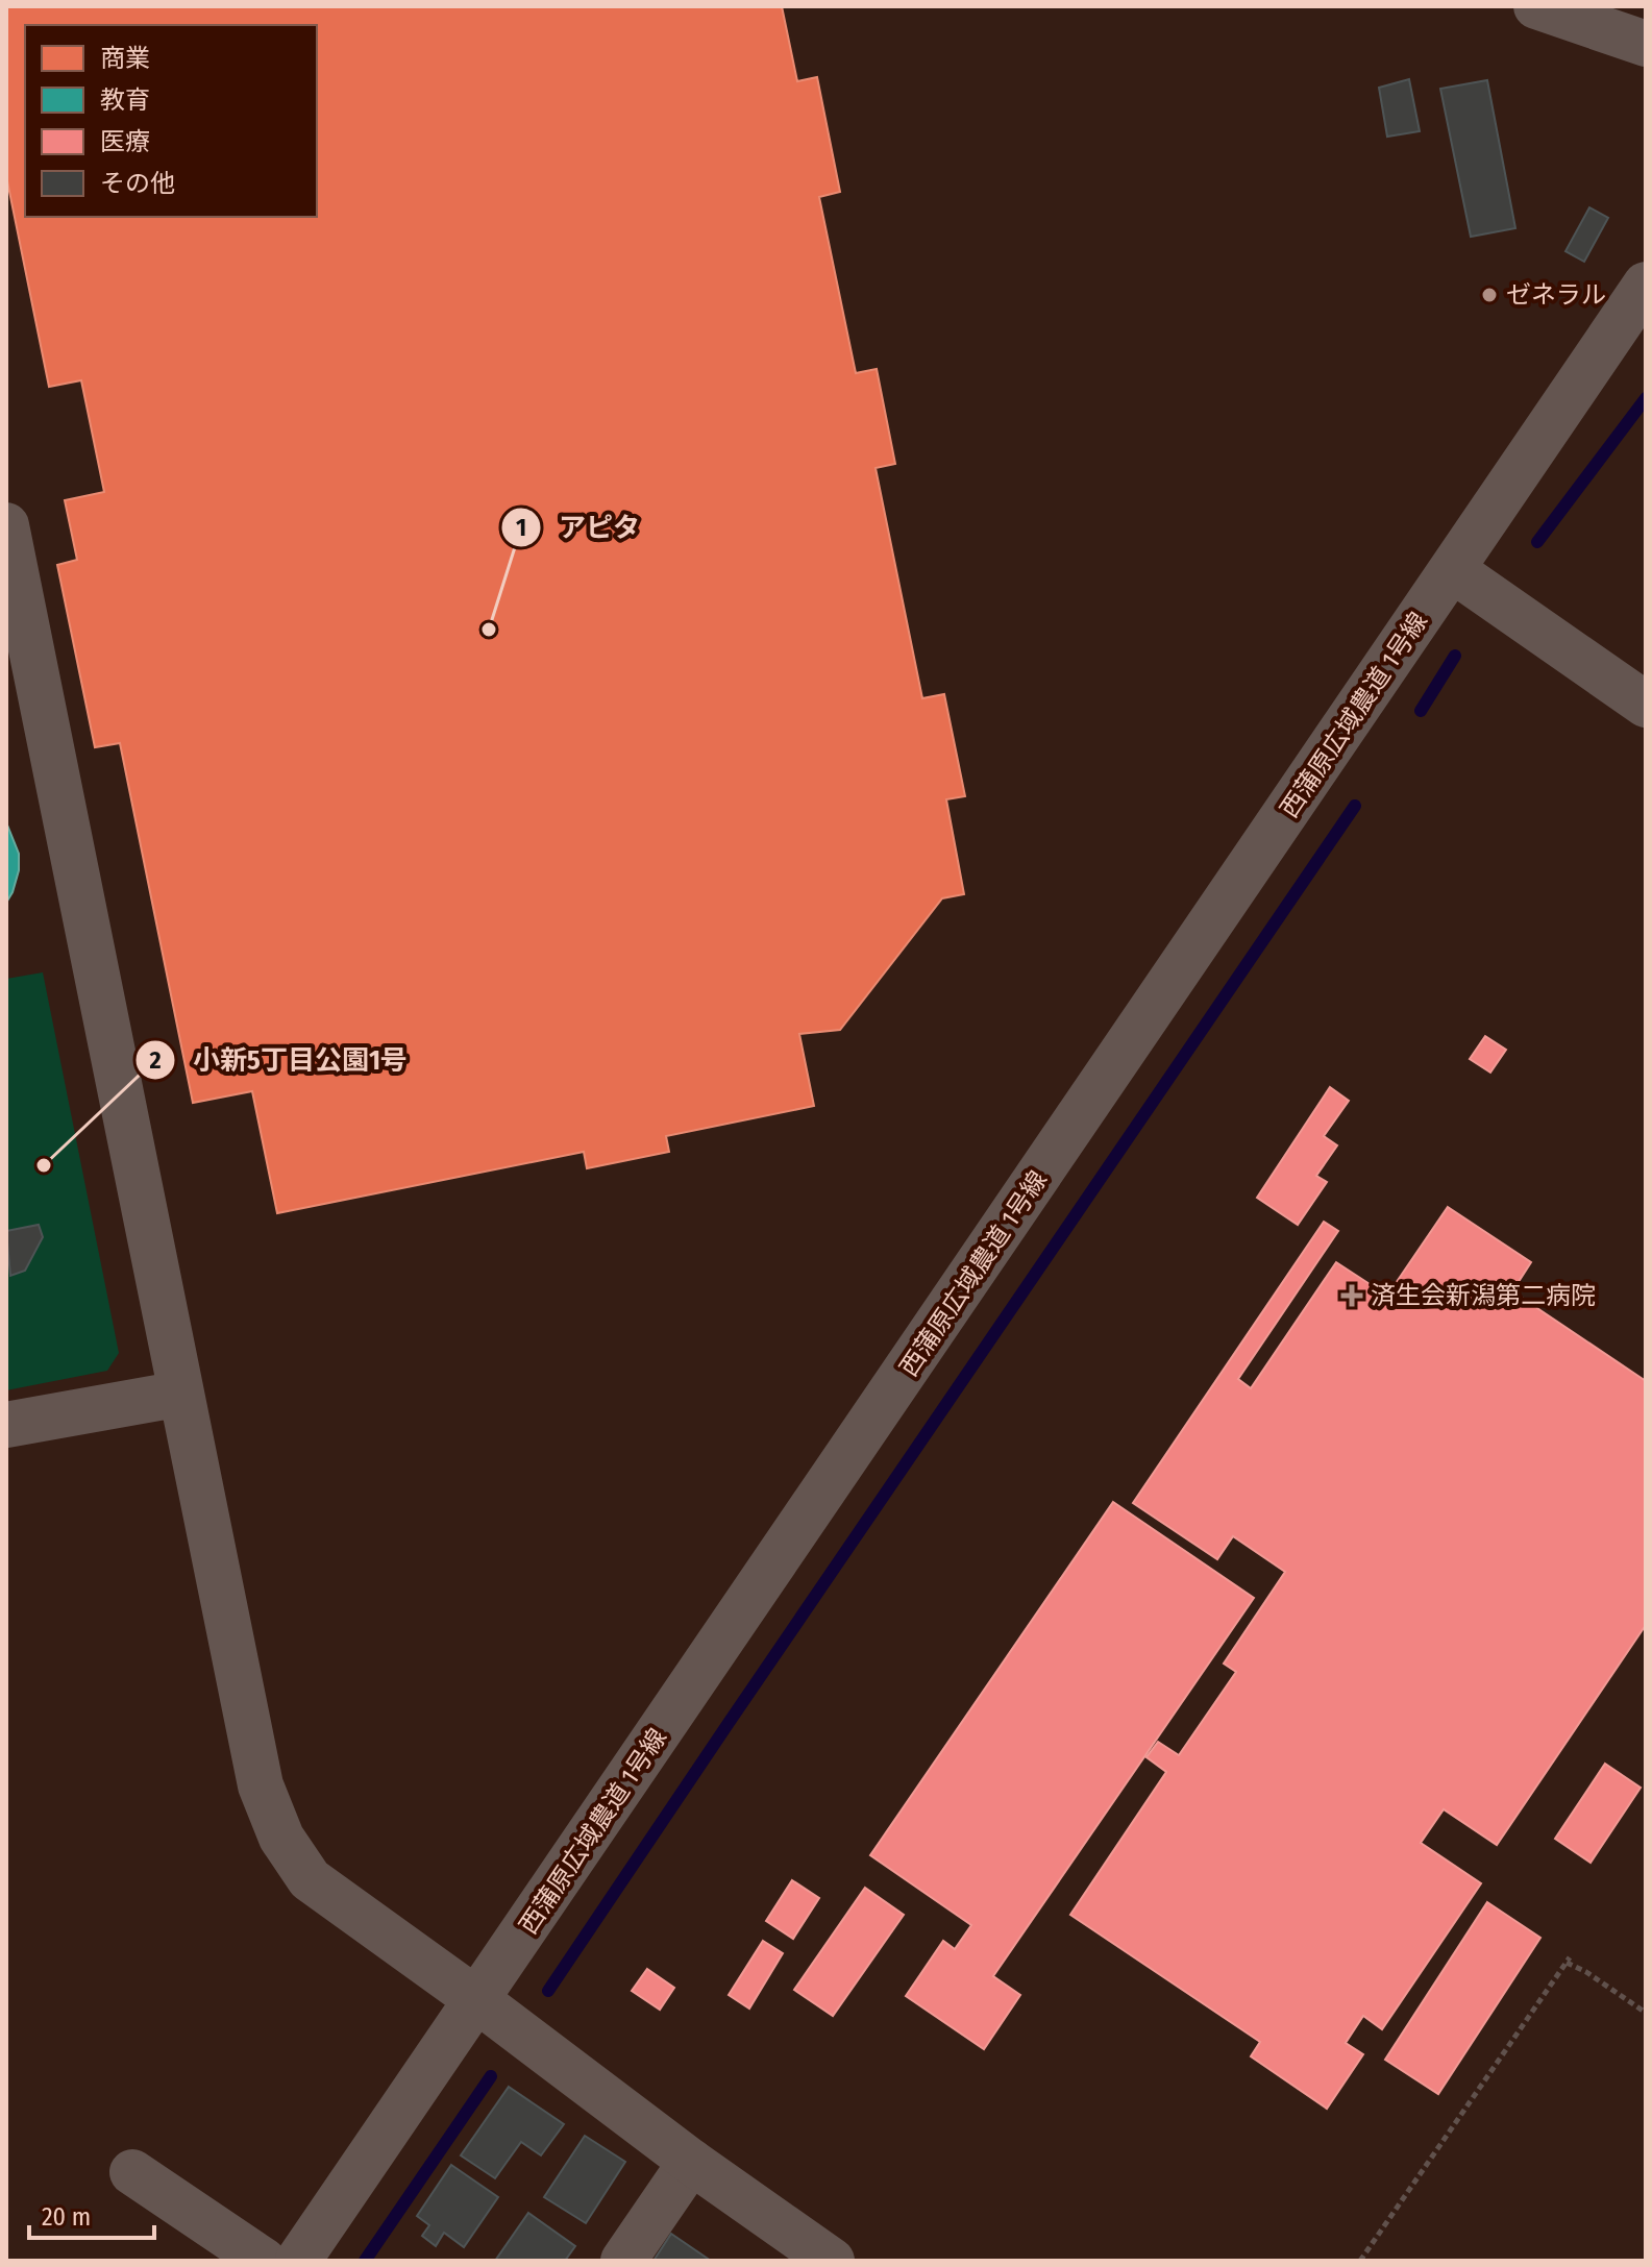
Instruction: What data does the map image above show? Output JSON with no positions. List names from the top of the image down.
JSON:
{
  "streets": {
    "street": ["西蒲原広域農道 1号線"]
  },
  "places": {
    "other": ["ゼネラル", "アピタ", "小新5丁目公園1号"],
    "health": ["済生会新潟第二病院"]
  },
  "legend": [
    "商業",
    "教育",
    "医療",
    "その他"
  ],
  "scale_bar": "20 m"
}
